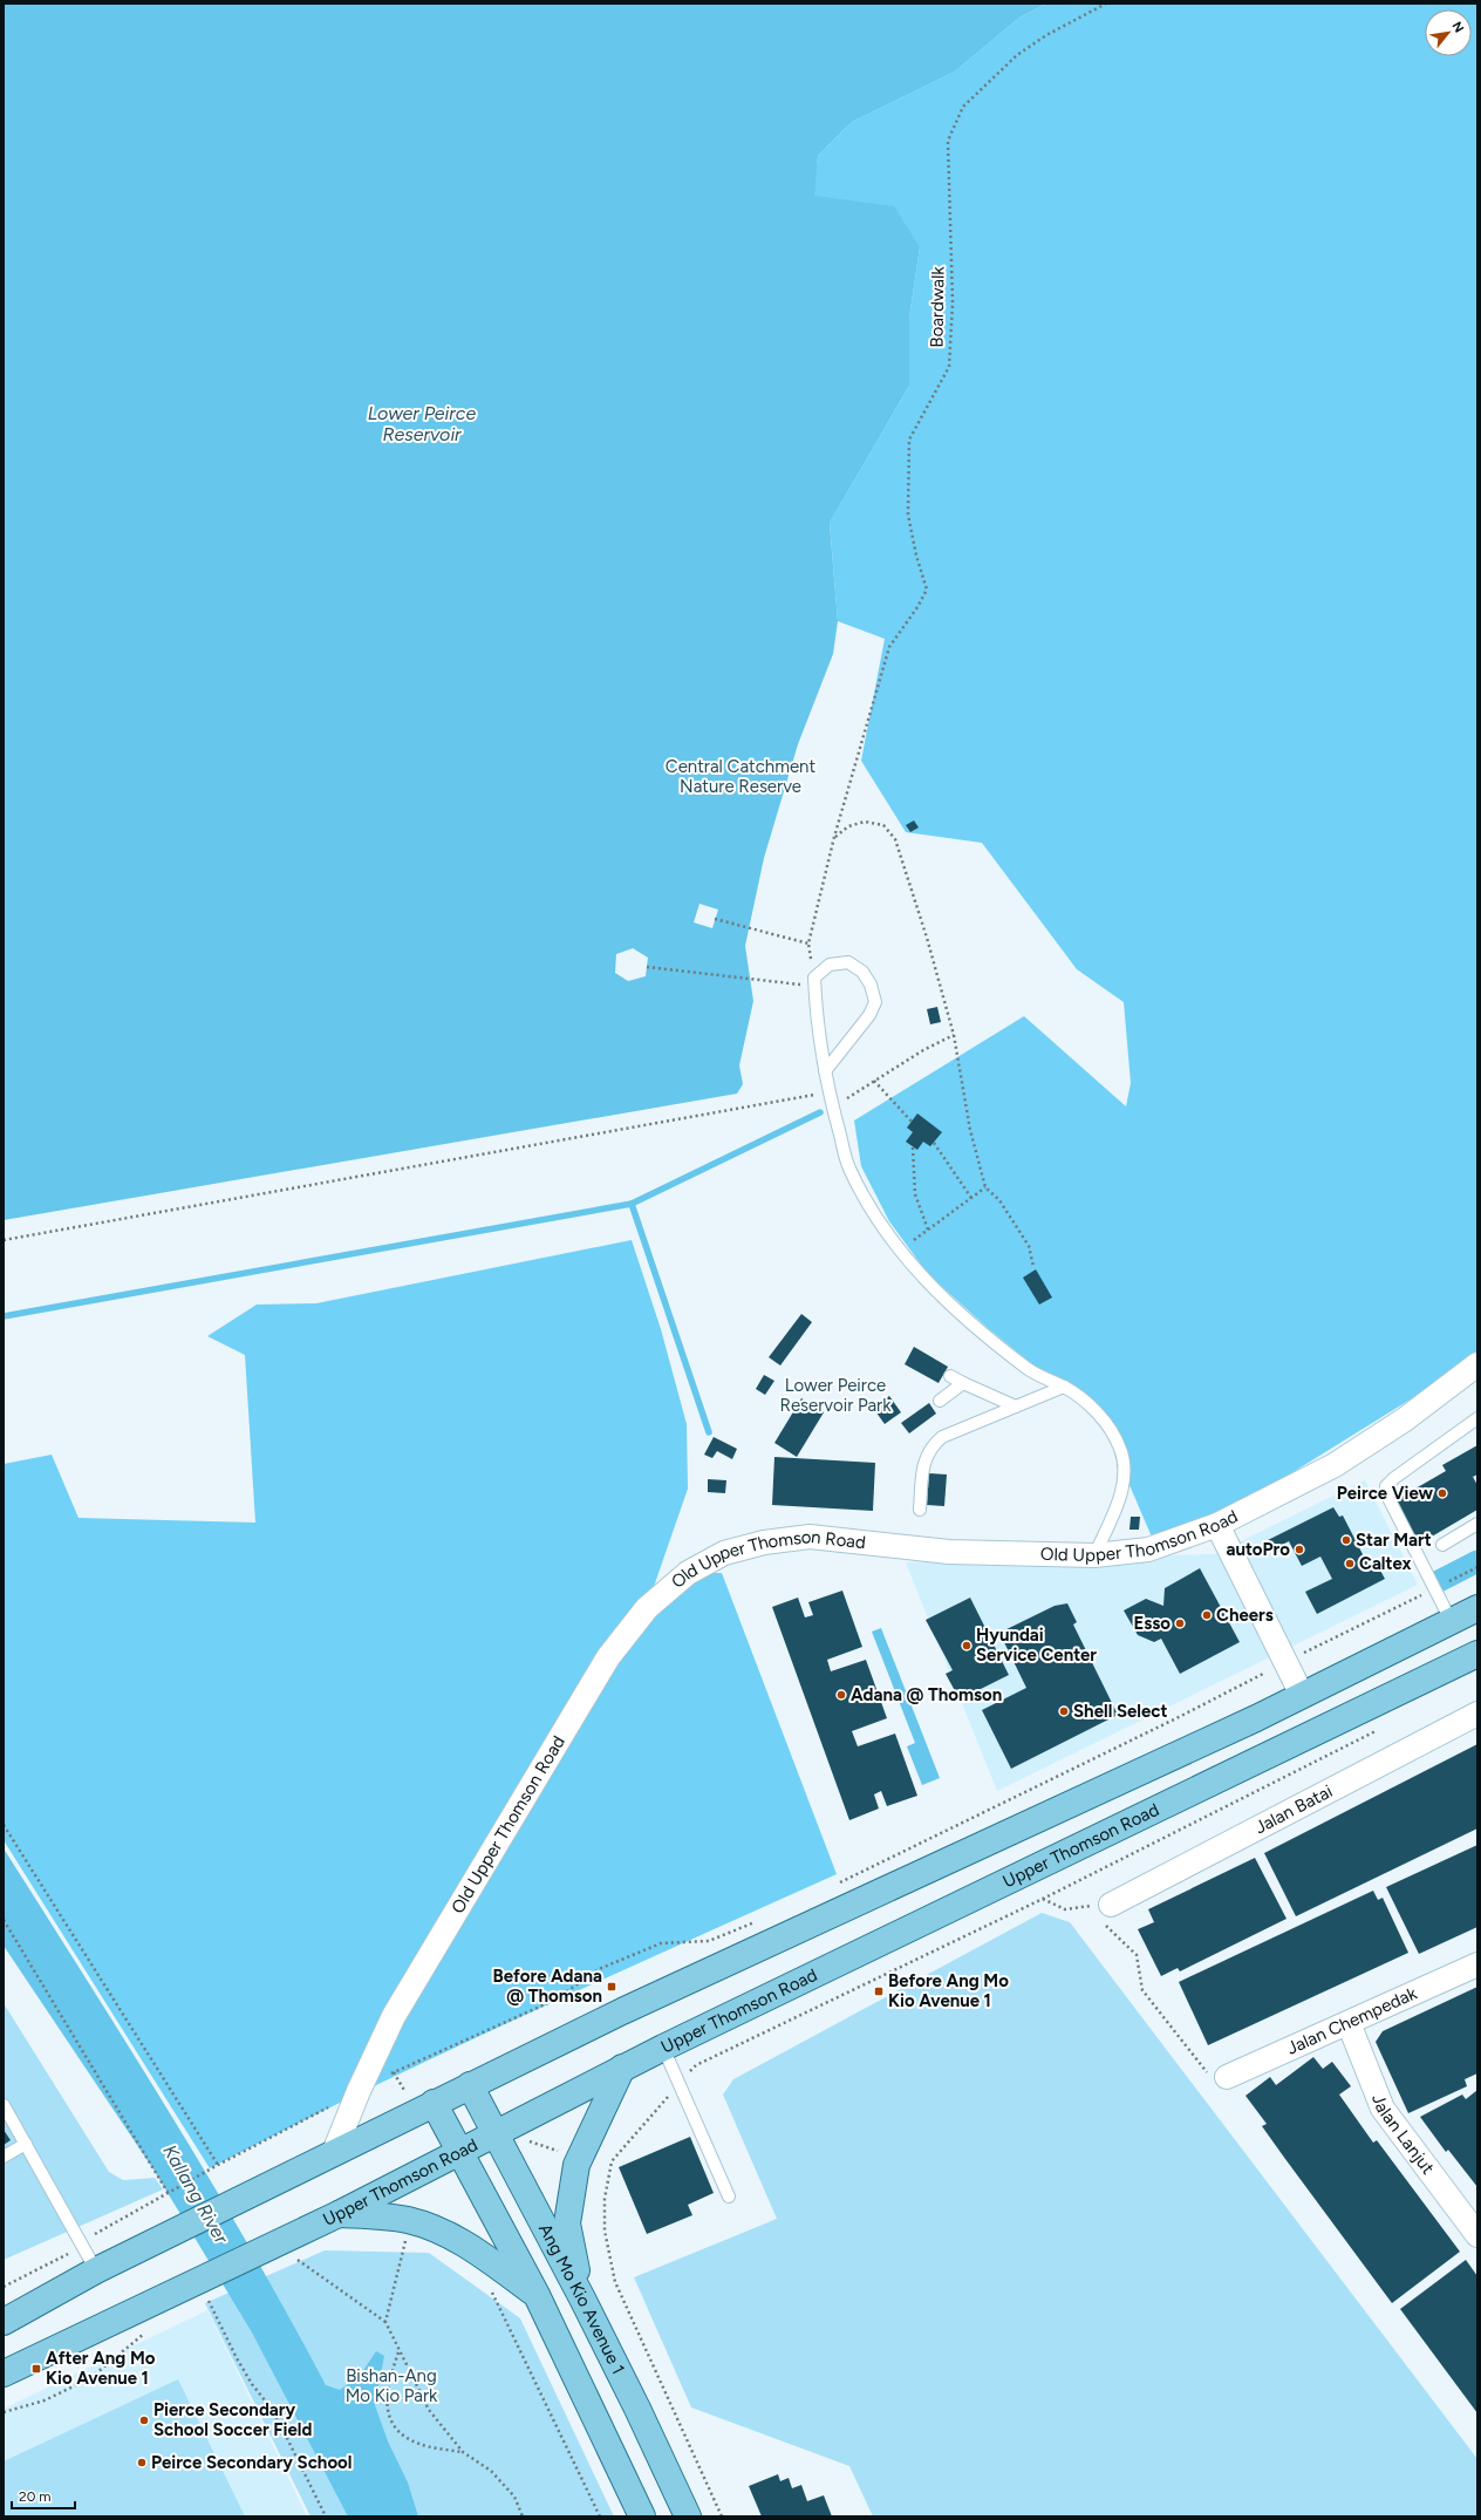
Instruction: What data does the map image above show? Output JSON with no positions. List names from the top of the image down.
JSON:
{
  "streets": {
    "main road": ["Upper Thomson Road", "Ang Mo Kio Avenue 1"],
    "street": [
      "Old Upper Thomson Road",
      "Jalan Batai",
      "Jalan Chempedak",
      "Jalan Lanjut"
    ],
    "path": ["Boardwalk"]
  },
  "crossings": [
    ["Upper Thomson Road", "Ang Mo Kio Avenue 1"],
    ["Jalan Chempedak", "Jalan Lanjut"]
  ],
  "water": ["Lower Peirce Reservoir", "Kallang River"],
  "parks": ["Central Catchment Nature Reserve", "Lower Peirce Reservoir Park", "Bishan-Ang Mo Kio Park"],
  "places": {
    "other": [
      "Peirce View",
      "Star Mart",
      "autoPro",
      "Caltex",
      "Cheers",
      "Esso",
      "Hyundai Service Center",
      "Adana @ Thomson",
      "Shell Select",
      "Pierce Secondary School Soccer Field",
      "Peirce Secondary School"
    ],
    "transit": ["Before Adana @ Thomson", "Before Ang Mo Kio Avenue 1", "After Ang Mo Kio Avenue 1"]
  },
  "scale_bar": "20 m",
  "north": "top right"
}
